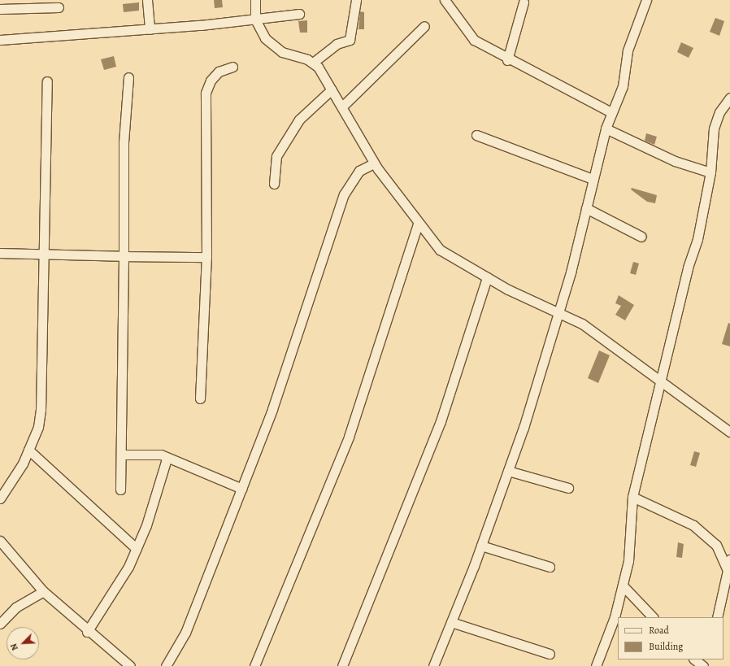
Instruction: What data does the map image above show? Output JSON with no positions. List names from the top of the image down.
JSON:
{
  "legend": ["Road", "Building"],
  "north": "bottom left"
}
